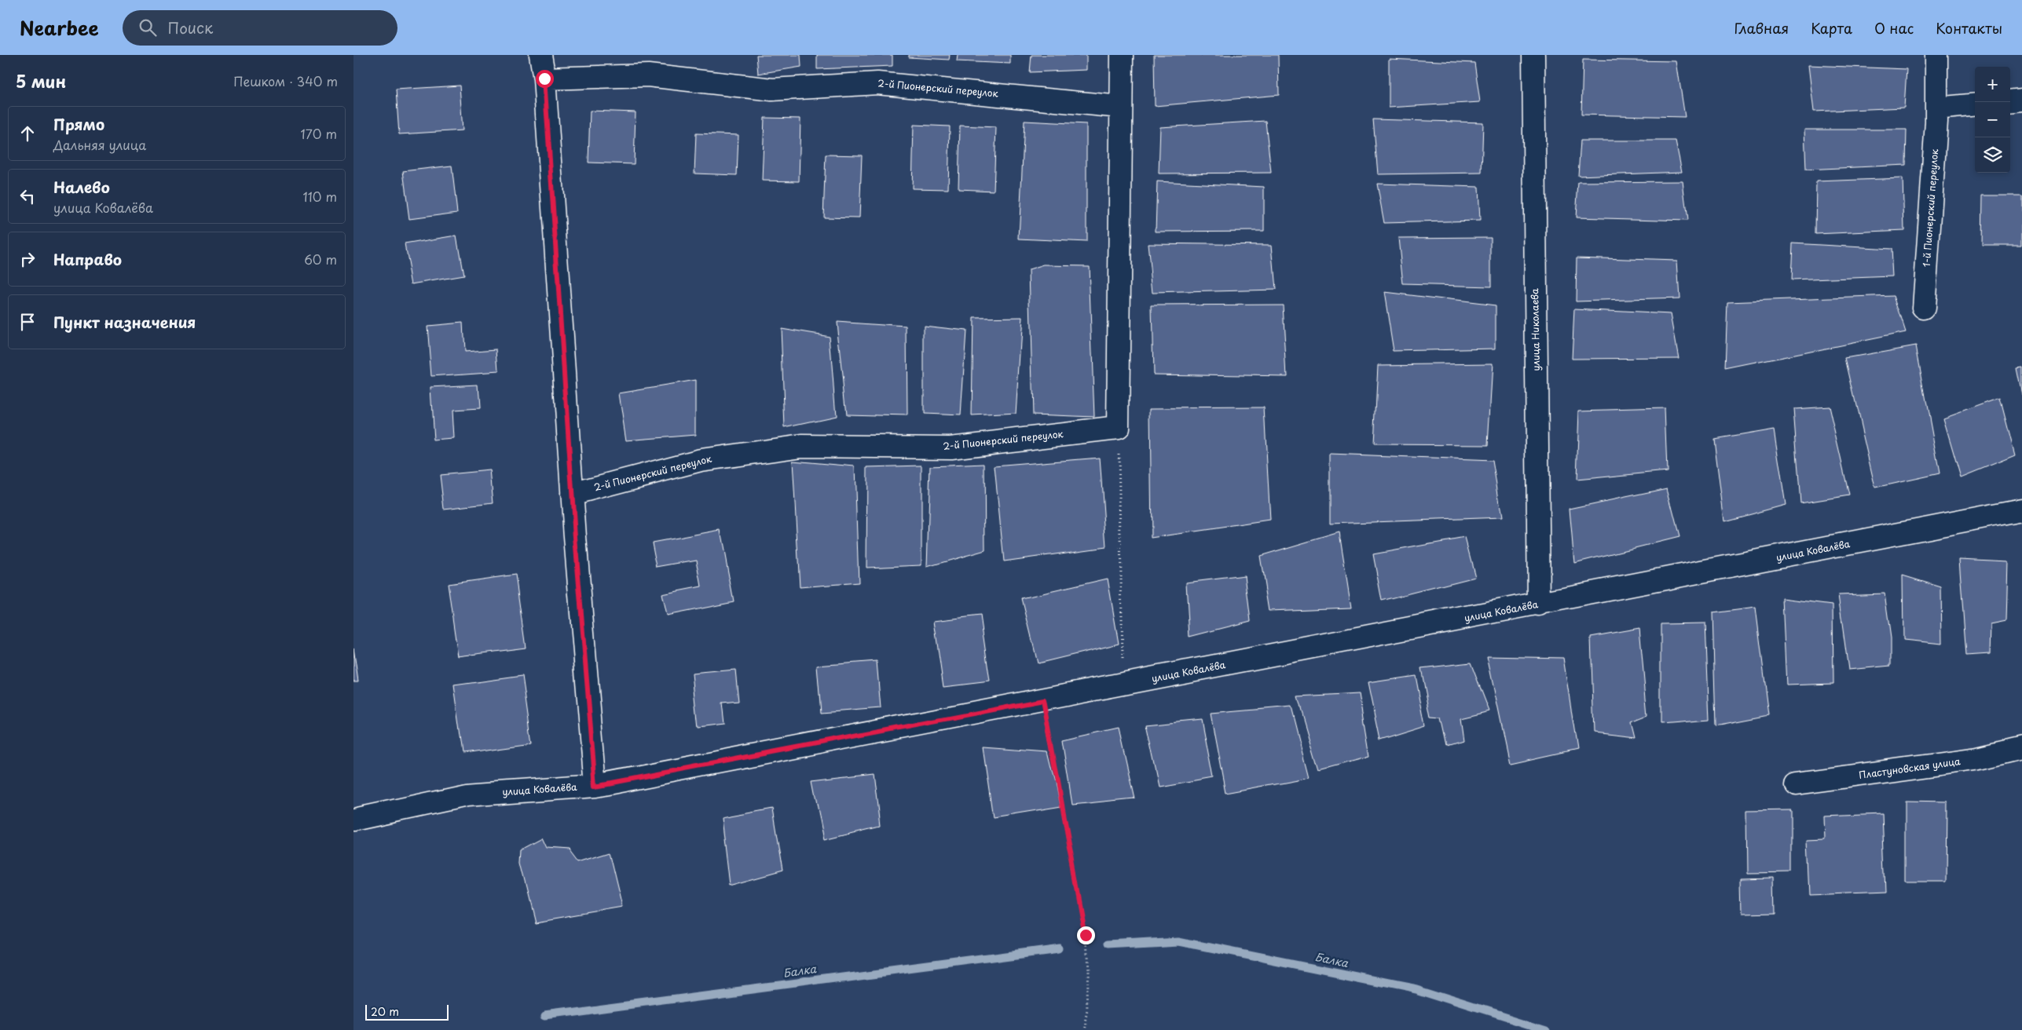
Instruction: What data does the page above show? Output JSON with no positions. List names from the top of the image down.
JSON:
{
  "streets": {
    "street": [
      "2-й Пионерский переулок",
      "1-й Пионерский переулок",
      "улица Николаева",
      "улица Ковалёва",
      "Пластуновская улица"
    ]
  },
  "crossings": [
    ["улица Николаева", "улица Ковалёва"]
  ],
  "water": ["Балка"],
  "scale_bar": "20 m",
  "page": {
    "header": "Nearbee",
    "search": "Поиск",
    "nav": [
      "Главная",
      "Карта",
      "О нас",
      "Контакты"
    ],
    "heading": ["5 мин", "Пешком · 340 m"],
    "map_buttons": ["+", "−"],
    "list": [
      ["Прямо", "Дальняя улица", "170 m"],
      ["Налево", "улица Ковалёва", "110 m"],
      ["Направо", "60 m"],
      "Пункт назначения"
    ],
    "scale": "20 m"
  }
}
